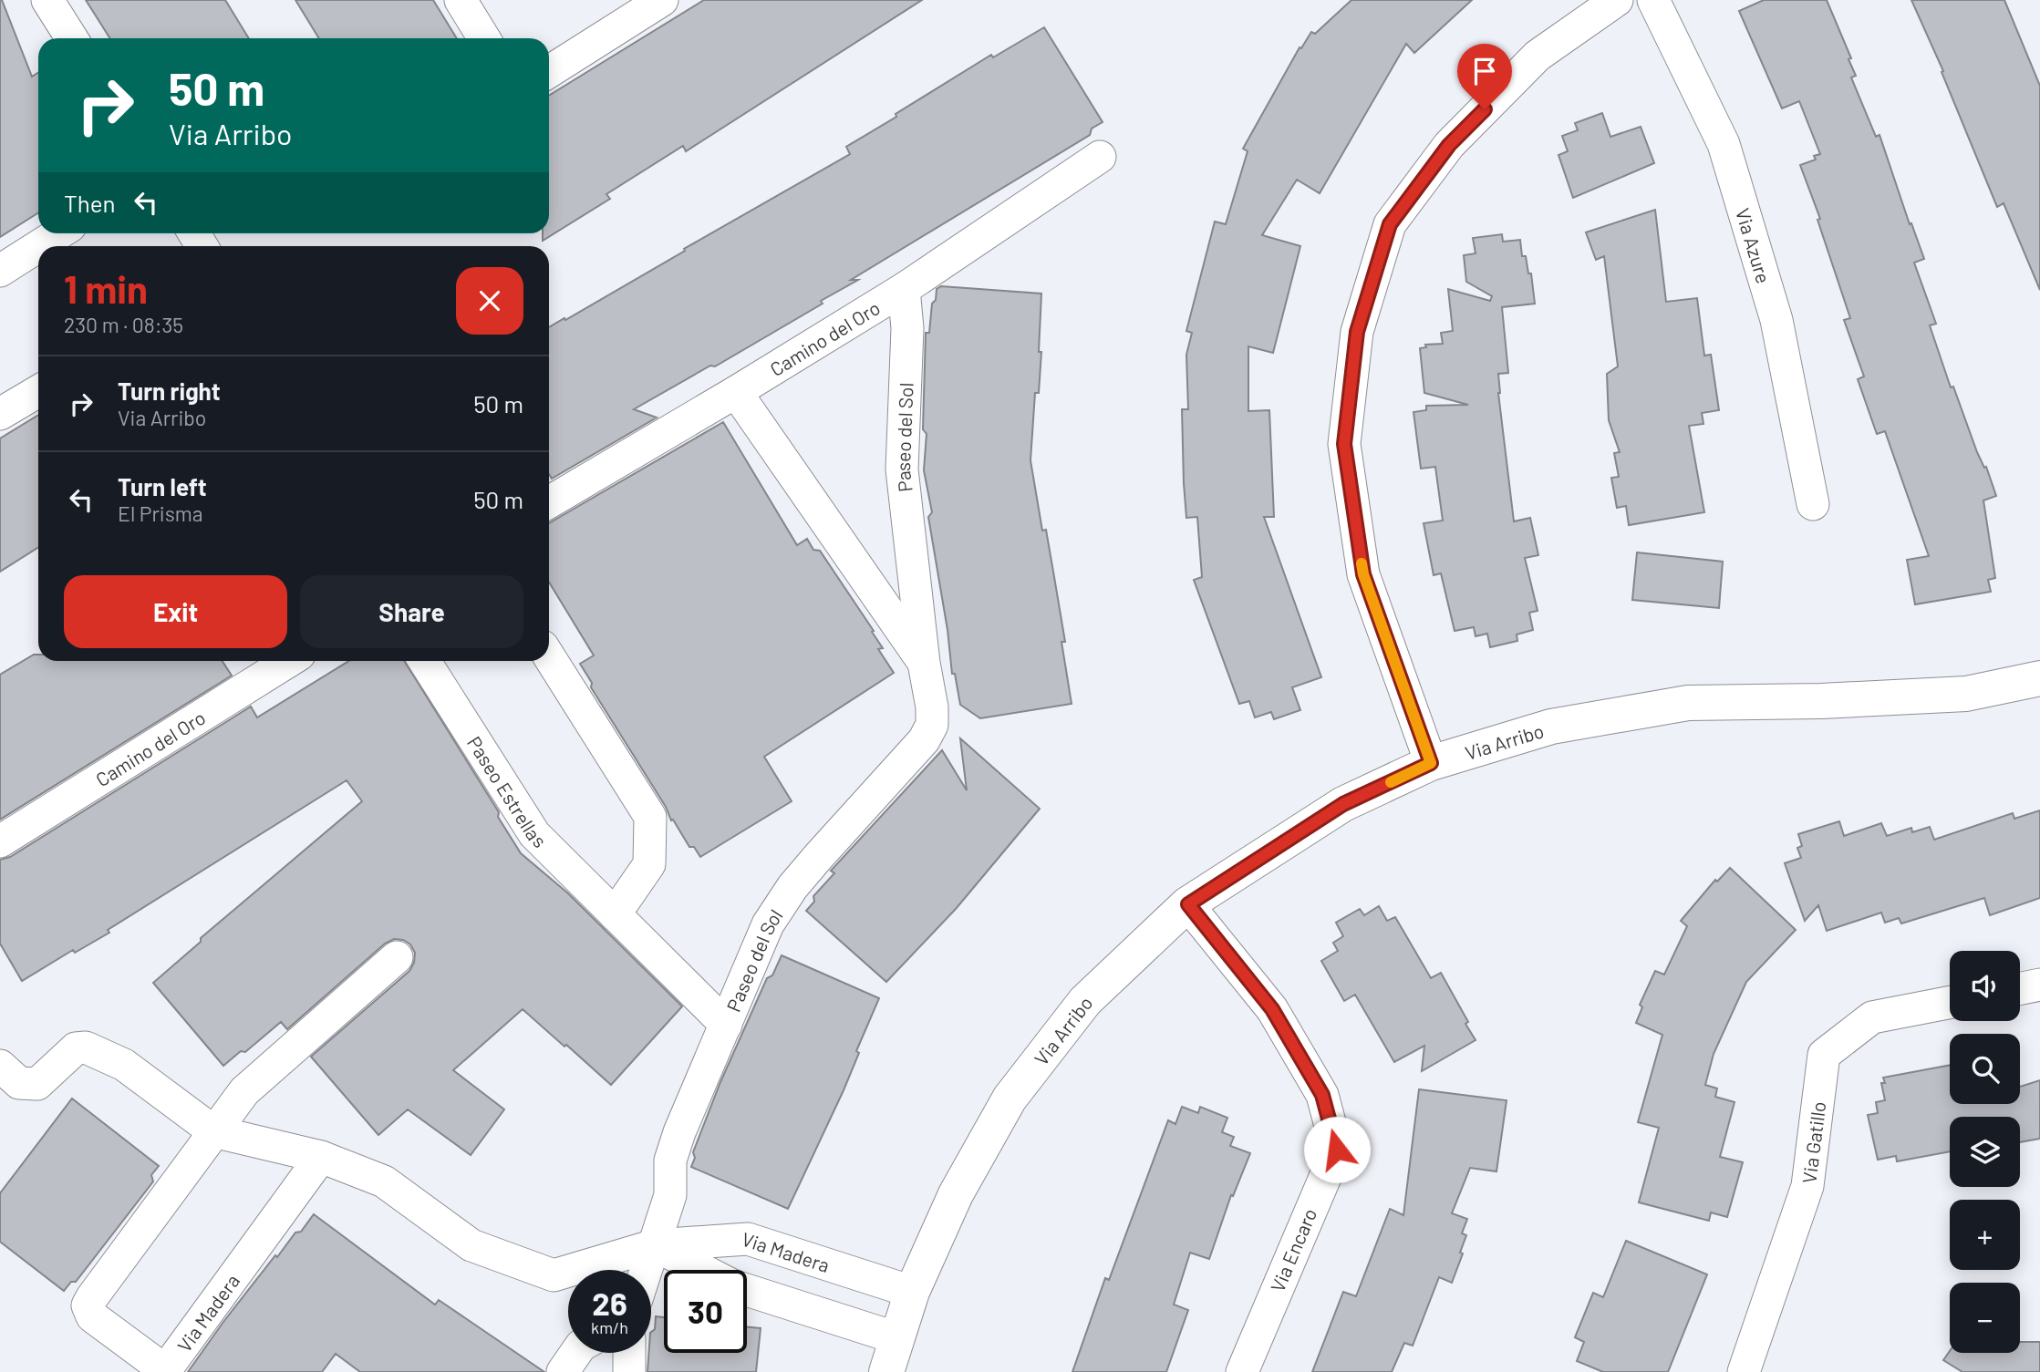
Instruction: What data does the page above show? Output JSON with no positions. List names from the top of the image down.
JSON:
{
  "streets": {
    "street": [
      "Via Azure",
      "Camino del Oro",
      "Paseo del Sol",
      "Via Arribo",
      "Paseo Estrellas",
      "Via Gatillo",
      "Via Encaro",
      "Via Madera"
    ]
  },
  "crossings": [
    ["Camino del Oro", "Paseo del Sol"],
    ["Paseo del Sol", "Paseo Estrellas"],
    ["Paseo del Sol", "Via Madera"],
    ["Via Arribo", "Via Encaro"],
    ["Via Arribo", "Via Madera"]
  ],
  "page": {
    "turn": ["50 m", "Via Arribo"],
    "then": "Then",
    "heading": ["1 min", "230 m · 08:35"],
    "list": [
      {
        "name": "Turn right",
        "note": "Via Arribo",
        "value": "50 m"
      },
      {
        "name": "Turn left",
        "note": "El Prisma",
        "value": "50 m"
      }
    ],
    "buttons": ["Exit", "Share"],
    "map_buttons": ["+", "−"],
    "speed": "26 km/h",
    "limit": "30"
  }
}
